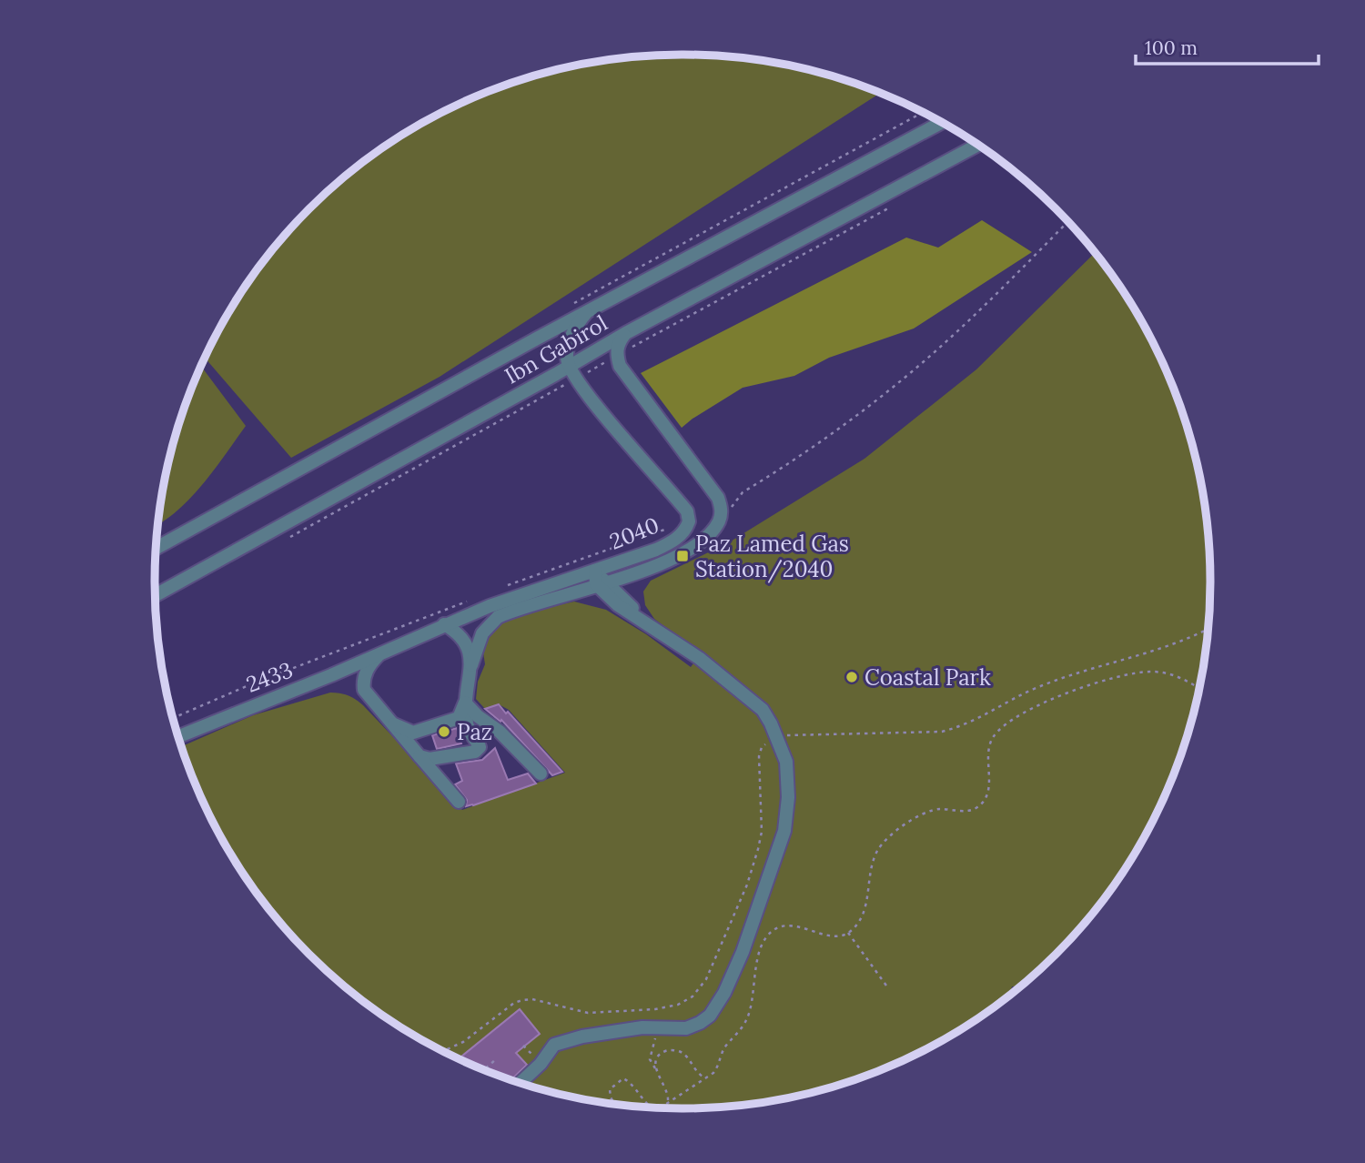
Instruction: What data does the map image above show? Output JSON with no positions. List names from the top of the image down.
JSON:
{
  "streets": {
    "street": ["Ibn Gabirol", "2040", "2433"]
  },
  "crossings": [
    ["Ibn Gabirol", "2040"],
    ["2040", "2433"]
  ],
  "places": {
    "transit": ["Paz Lamed Gas Station/2040"],
    "other": ["Coastal Park", "Paz"]
  },
  "scale_bar": "100 m"
}
